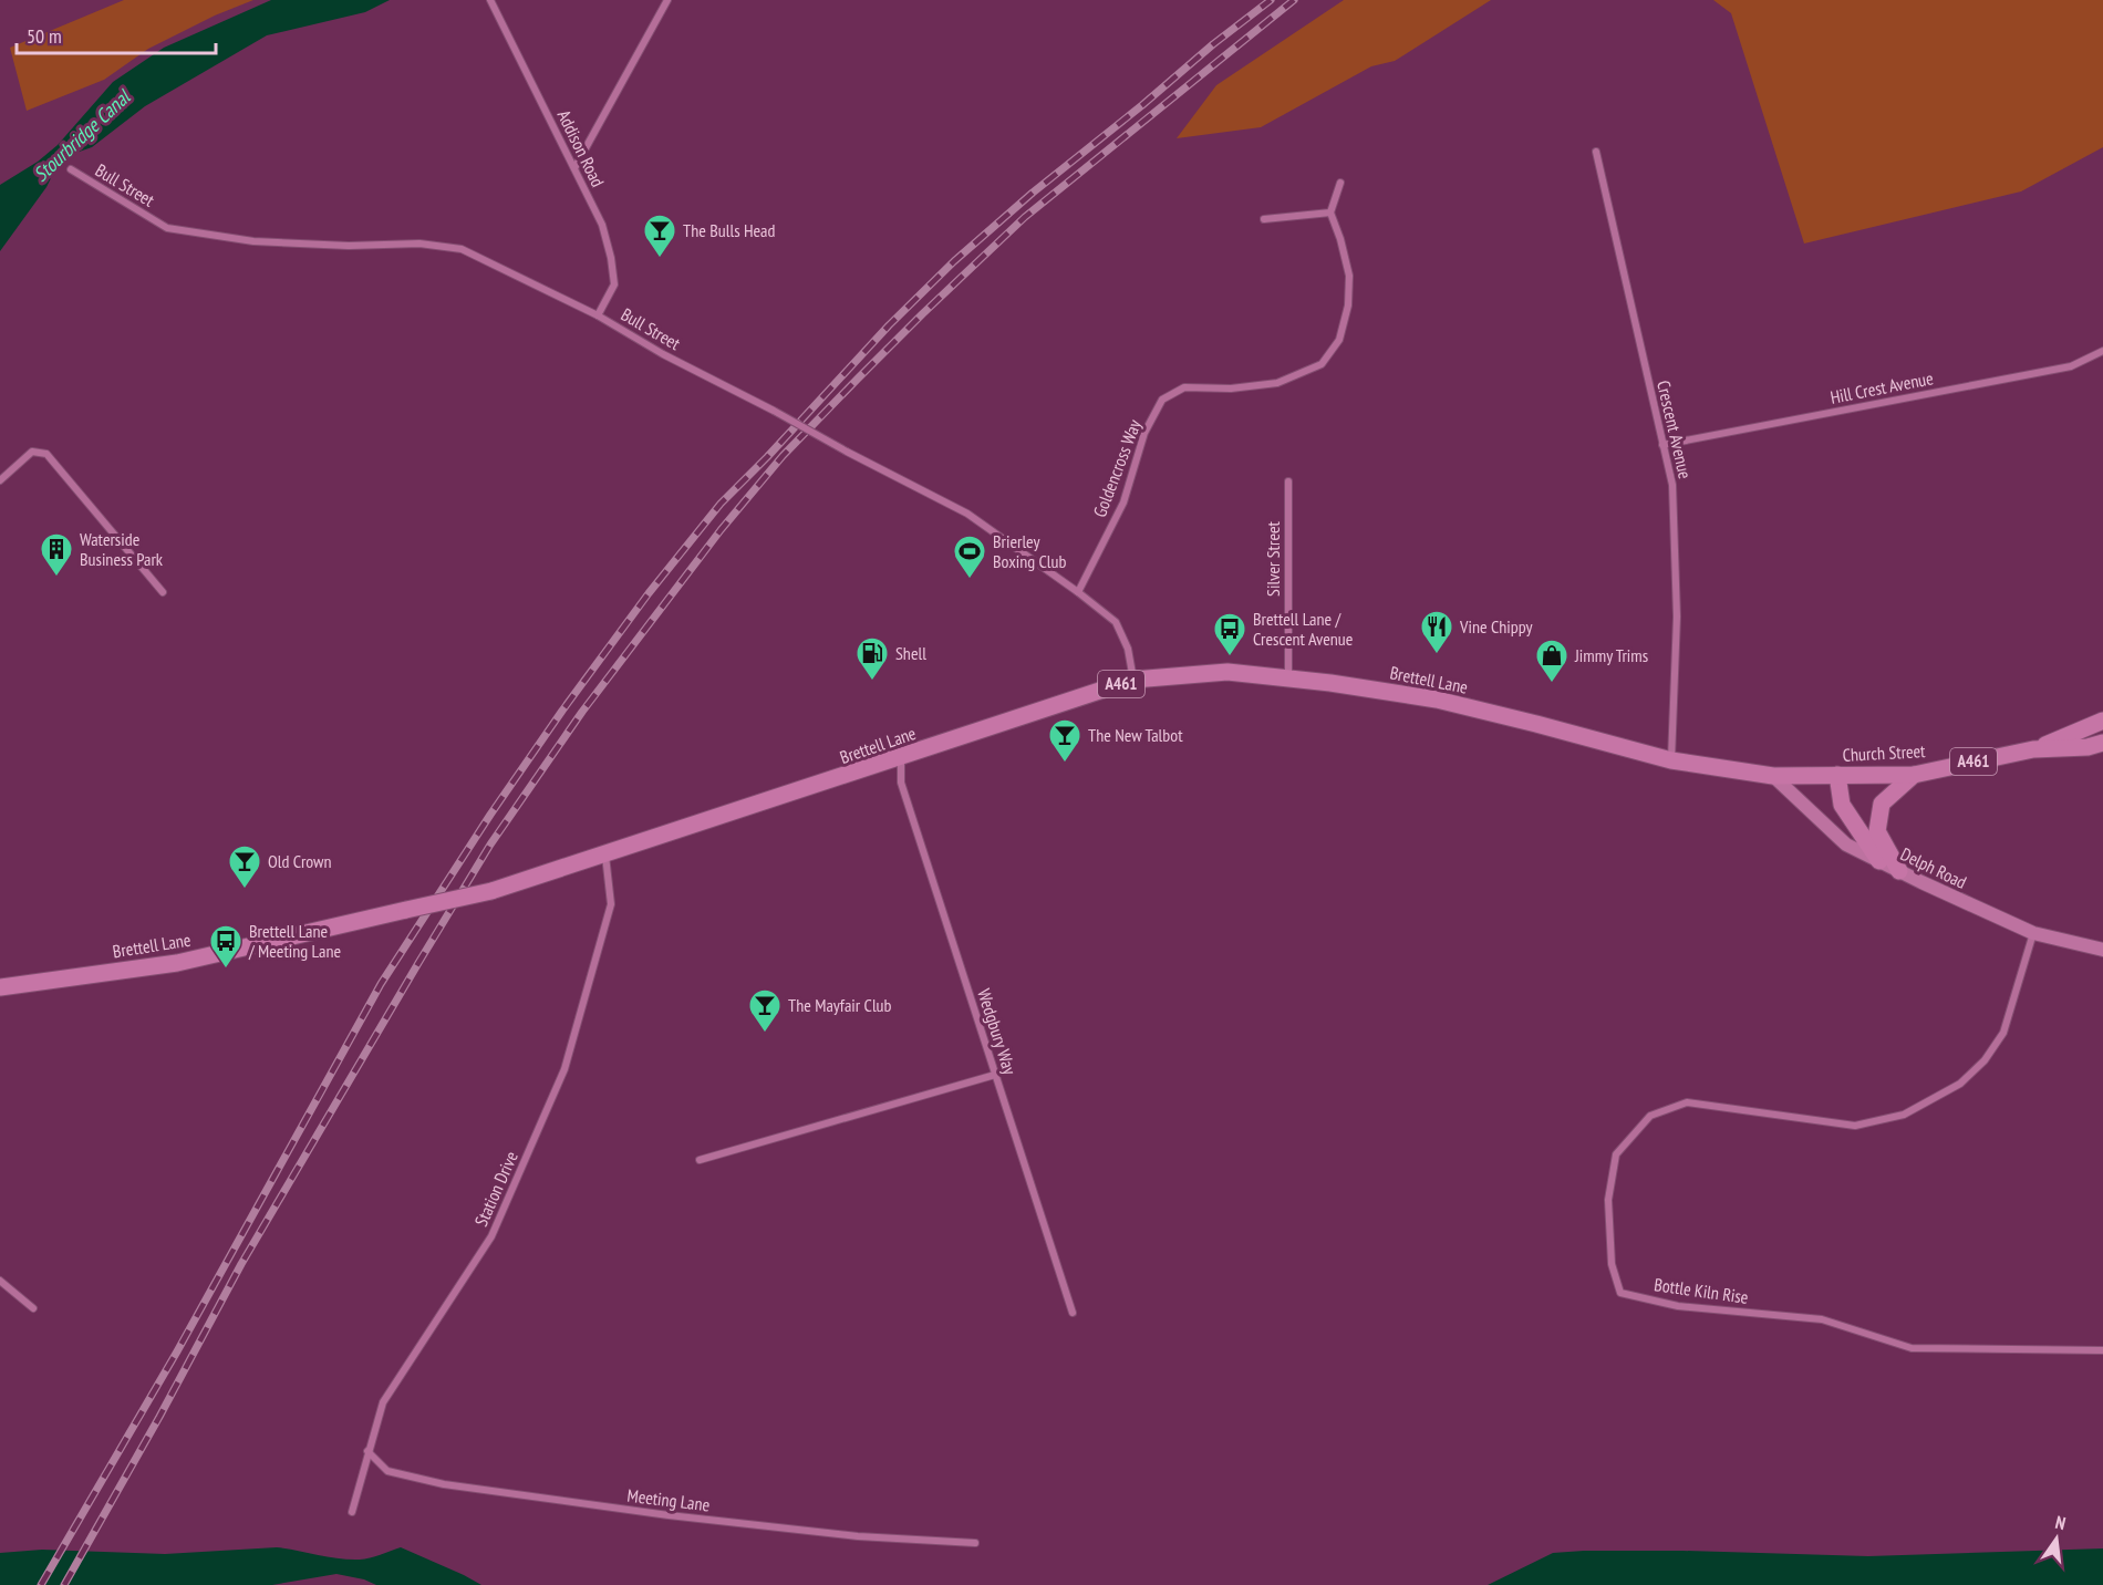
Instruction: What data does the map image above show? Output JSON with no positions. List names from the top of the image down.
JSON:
{
  "streets": {
    "main road": [
      "Brettell Lane",
      "A461",
      "Church Street",
      "Delph Road"
    ],
    "street": [
      "Addison Road",
      "Bull Street",
      "Hill Crest Avenue",
      "Crescent Avenue",
      "Goldencross Way",
      "Silver Street",
      "Wedgbury Way",
      "Station Drive",
      "Bottle Kiln Rise",
      "Meeting Lane"
    ]
  },
  "crossings": [
    ["Addison Road", "Bull Street"],
    ["Bull Street", "Goldencross Way"],
    ["Bull Street", "Brettell Lane"],
    ["Hill Crest Avenue", "Crescent Avenue"],
    ["Crescent Avenue", "Brettell Lane"],
    ["Silver Street", "Brettell Lane"],
    ["Brettell Lane", "Church Street"],
    ["Brettell Lane", "Delph Road"],
    ["Brettell Lane", "Wedgbury Way"],
    ["Brettell Lane", "Station Drive"],
    ["Church Street", "Delph Road"],
    ["Delph Road", "Bottle Kiln Rise"],
    ["Station Drive", "Meeting Lane"]
  ],
  "water": ["Stourbridge Canal"],
  "places": {
    "bar": [
      "The Bulls Head",
      "The New Talbot",
      "Old Crown",
      "The Mayfair Club"
    ],
    "building": ["Waterside Business Park"],
    "sports": ["Brierley Boxing Club"],
    "restaurant": ["Vine Chippy"],
    "bus stop": ["Brettell Lane / Crescent Avenue", "Brettell Lane / Meeting Lane"],
    "fuel station": ["Shell"],
    "shop": ["Jimmy Trims"]
  },
  "scale_bar": "50 m",
  "north": "top"
}
